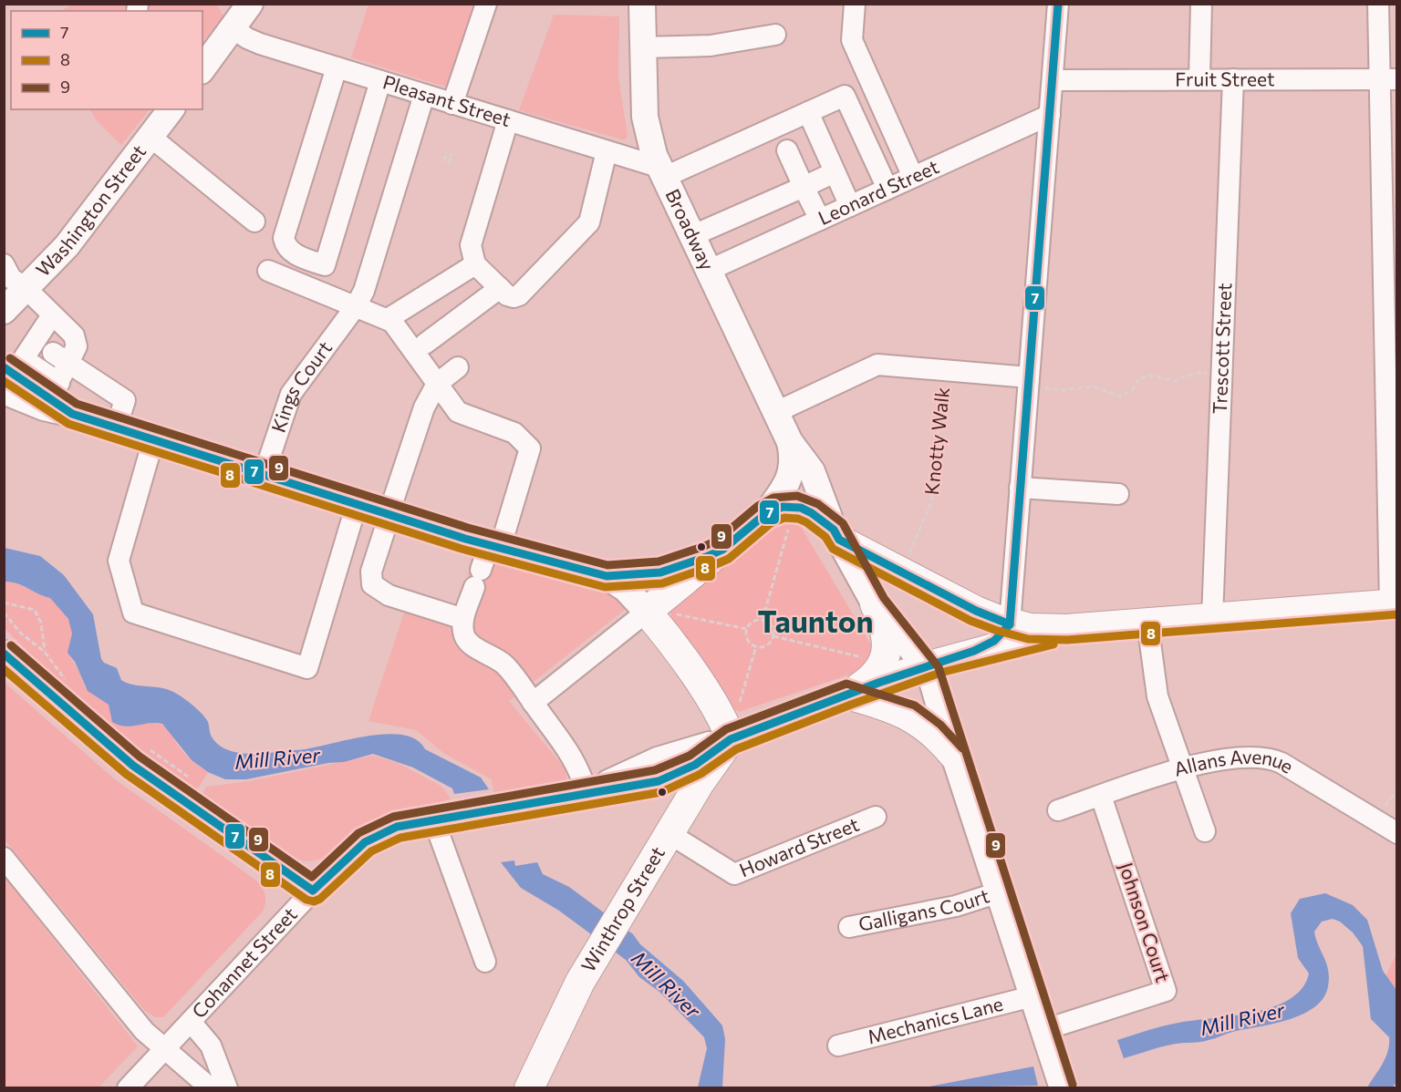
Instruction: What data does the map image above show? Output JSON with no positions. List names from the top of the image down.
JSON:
{
  "streets": {
    "highway": ["Winthrop Street"],
    "main road": ["Washington Street", "Broadway", "Cohannet Street"],
    "street": [
      "Fruit Street",
      "Pleasant Street",
      "Leonard Street",
      "Trescott Street",
      "Kings Court",
      "Allans Avenue",
      "Howard Street",
      "Galligans Court",
      "Johnson Court",
      "Mechanics Lane"
    ],
    "path": ["Knotty Walk"]
  },
  "crossings": [
    ["Fruit Street", "Trescott Street"],
    ["Pleasant Street", "Broadway"],
    ["Pleasant Street", "Kings Court"],
    ["Leonard Street", "Broadway"],
    ["Allans Avenue", "Johnson Court"],
    ["Howard Street", "Winthrop Street"],
    ["Winthrop Street", "Cohannet Street"]
  ],
  "districts": ["Taunton"],
  "water": ["Mill River"],
  "lines": ["transit line 7", "transit line 9", "transit line 8"],
  "legend": ["7", "8", "9"]
}
